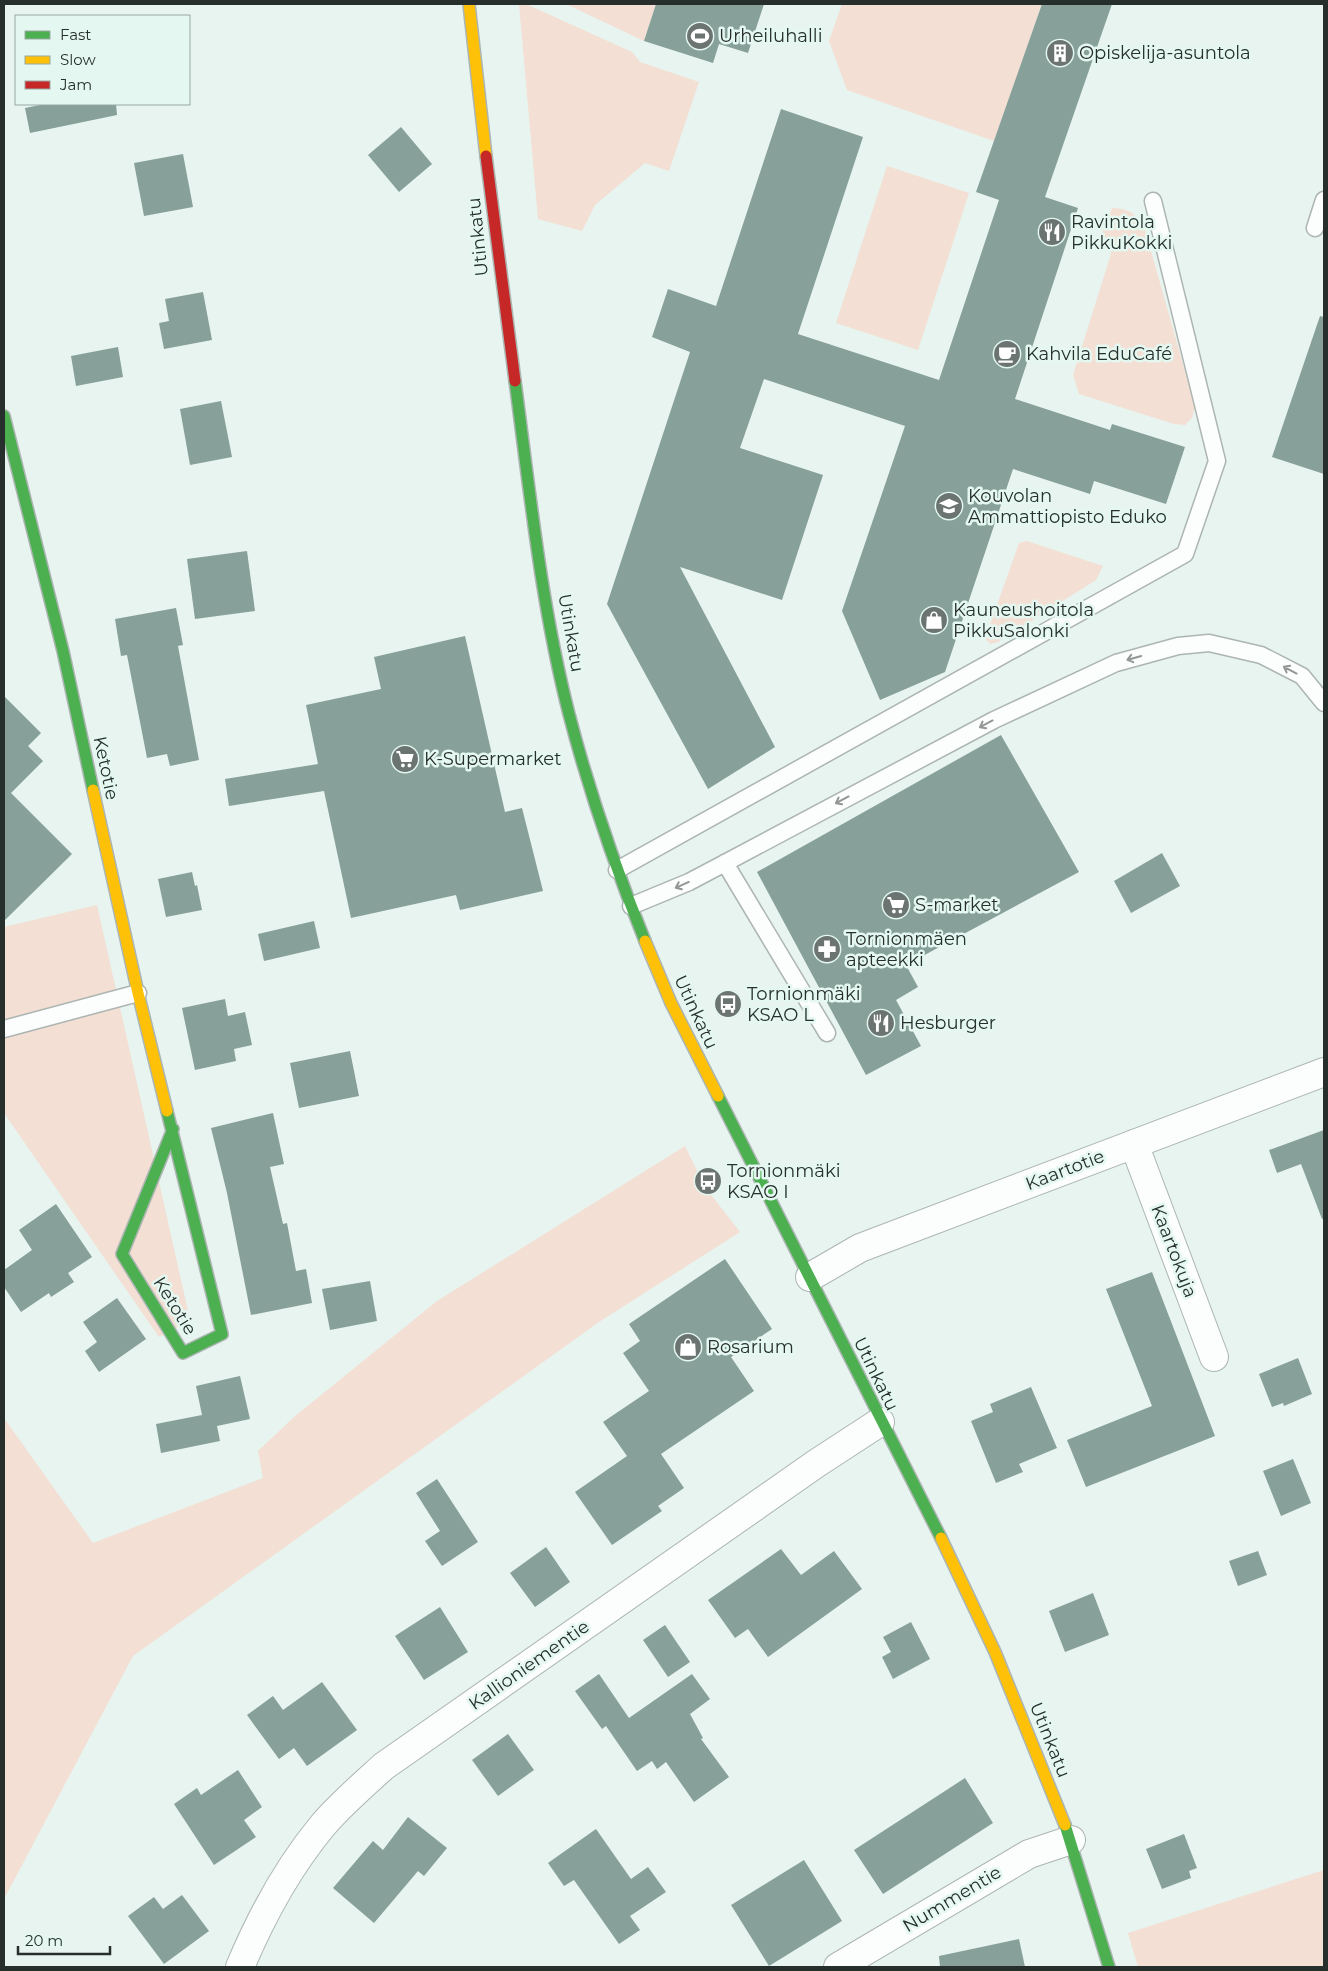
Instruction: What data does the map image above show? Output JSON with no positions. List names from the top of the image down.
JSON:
{
  "streets": {
    "street": [
      "Utinkatu",
      "Ketotie",
      "Kaartotie",
      "Kaartokuja",
      "Kallioniementie",
      "Nummentie"
    ]
  },
  "crossings": [
    ["Utinkatu", "Kaartotie"],
    ["Utinkatu", "Kallioniementie"],
    ["Utinkatu", "Nummentie"],
    ["Kaartotie", "Kaartokuja"]
  ],
  "places": {
    "sports": ["Urheiluhalli"],
    "building": ["Opiskelija-asuntola"],
    "restaurant": ["Ravintola PikkuKokki", "Hesburger"],
    "cafe": ["Kahvila EduCafé"],
    "school or university": ["Kouvolan Ammattiopisto Eduko"],
    "shop": ["Kauneushoitola PikkuSalonki", "Rosarium"],
    "supermarket": ["K-Supermarket", "S-market"],
    "pharmacy": ["Tornionmäen apteekki"],
    "bus stop": ["Tornionmäki KSAO L", "Tornionmäki KSAO I"]
  },
  "legend": ["Fast", "Slow", "Jam"],
  "scale_bar": "20 m"
}
